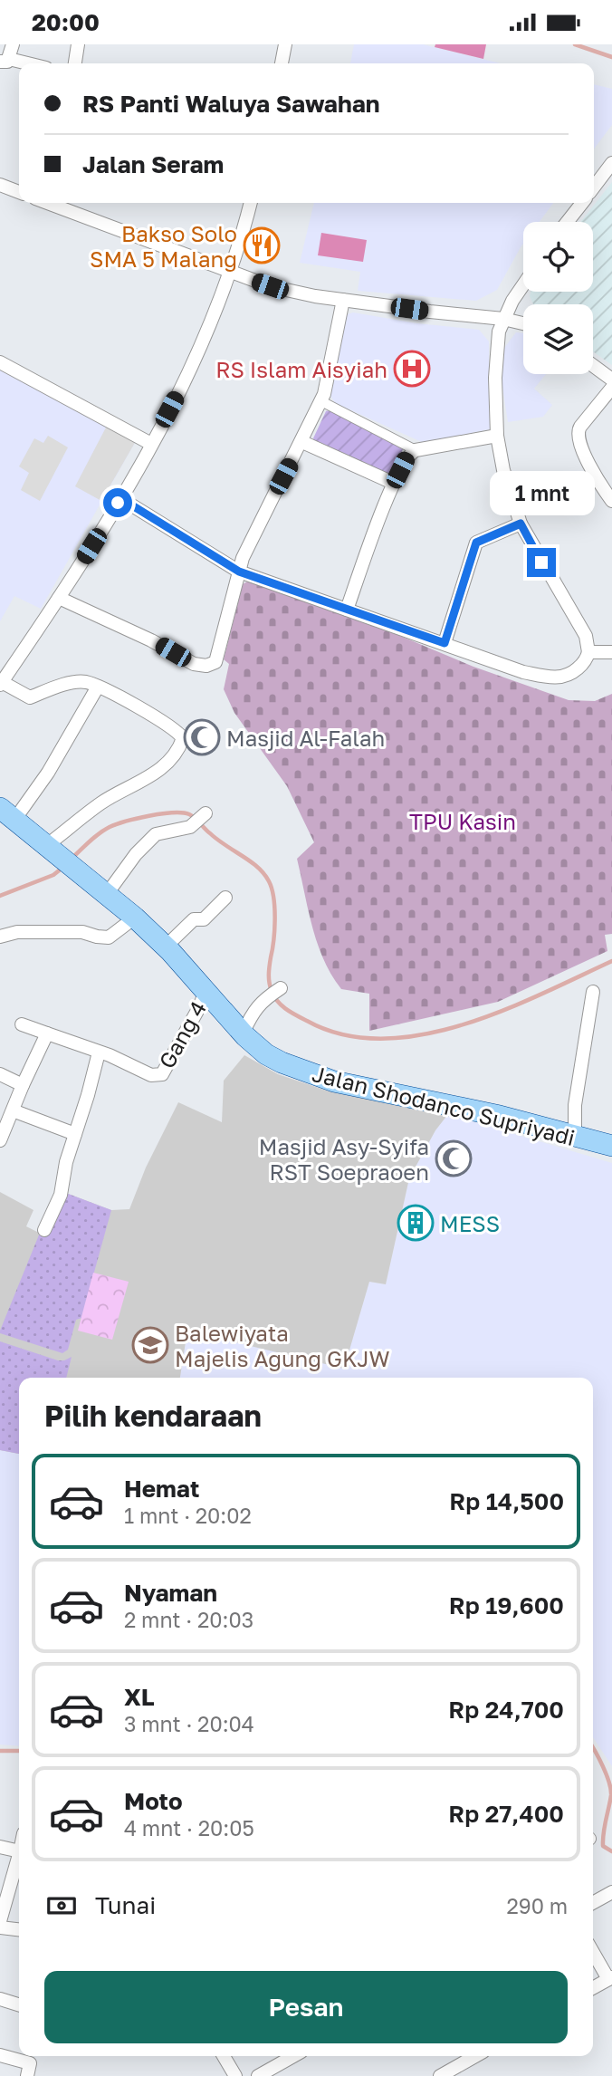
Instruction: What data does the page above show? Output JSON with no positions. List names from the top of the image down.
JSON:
{
  "streets": {
    "main road": ["Jalan Shodanco Supriyadi"],
    "street": ["Gang 4"]
  },
  "crossings": [
    ["Gang 4", "Jalan Shodanco Supriyadi"]
  ],
  "parks": ["TPU Kasin"],
  "places": {
    "restaurant": ["Bakso Solo SMA 5 Malang"],
    "hospital": ["RS Islam Aisyiah"],
    "mosque": ["Masjid Al-Falah", "Masjid Asy-Syifa RST Soepraoen"],
    "building": ["MESS"],
    "school or university": ["Balewiyata Majelis Agung GKJW"]
  },
  "page": {
    "status": "20:00",
    "banner": ["RS Panti Waluya Sawahan", "Jalan Seram"],
    "bubble": "1 mnt",
    "heading": "Pilih kendaraan",
    "list": [
      {
        "name": "Hemat",
        "note": "1 mnt · 20:02",
        "value": "Rp 14,500"
      },
      {
        "name": "Nyaman",
        "note": "2 mnt · 20:03",
        "value": "Rp 19,600"
      },
      {
        "name": "XL",
        "note": "3 mnt · 20:04",
        "value": "Rp 24,700"
      },
      {
        "name": "Moto",
        "note": "4 mnt · 20:05",
        "value": "Rp 27,400"
      }
    ],
    "pay": ["Tunai", "290 m"],
    "buttons": "Pesan"
  }
}
